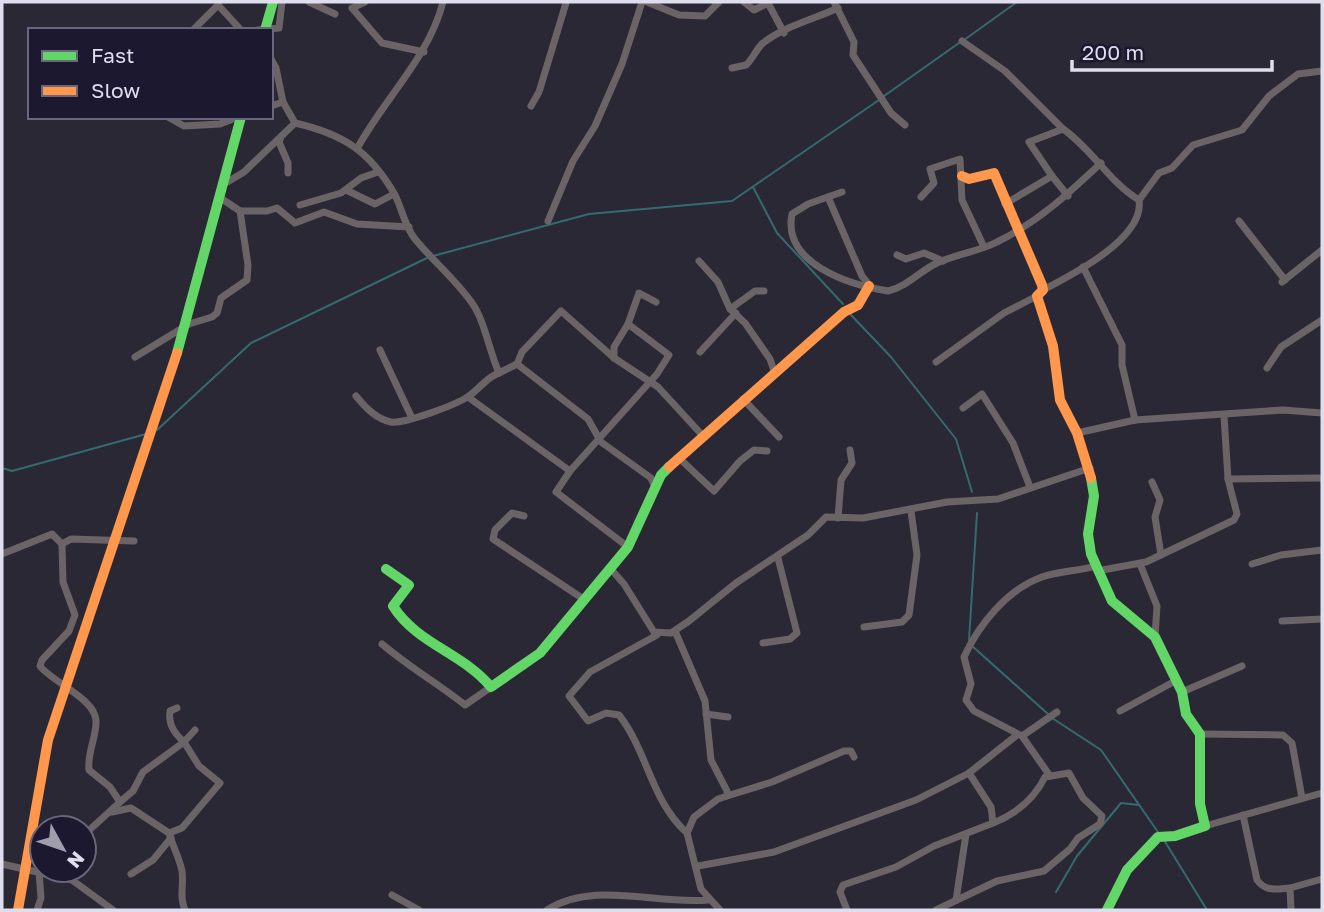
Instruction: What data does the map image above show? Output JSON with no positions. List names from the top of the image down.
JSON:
{
  "legend": ["Fast", "Slow"],
  "scale_bar": "200 m",
  "north": "bottom right"
}
